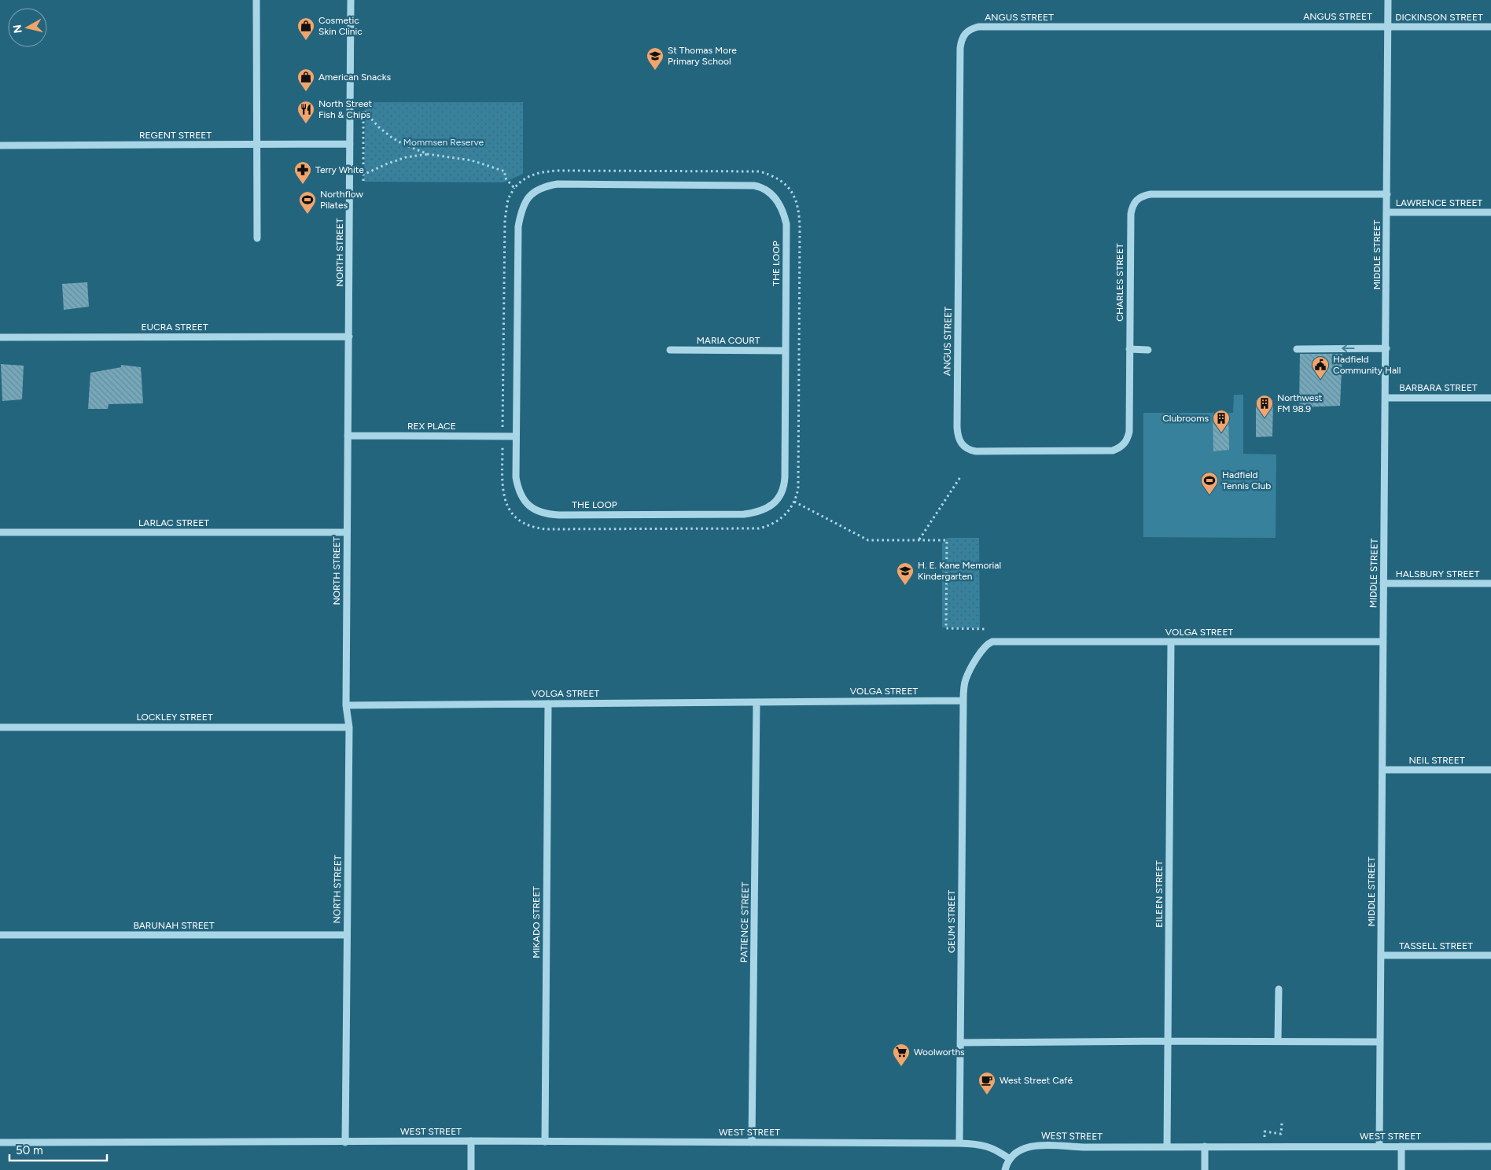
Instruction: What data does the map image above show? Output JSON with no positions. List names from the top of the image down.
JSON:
{
  "streets": {
    "street": [
      "ANGUS STREET",
      "DICKINSON STREET",
      "REGENT STREET",
      "LAWRENCE STREET",
      "NORTH STREET",
      "MIDDLE STREET",
      "THE LOOP",
      "CHARLES STREET",
      "EUCRA STREET",
      "MARIA COURT",
      "BARBARA STREET",
      "REX PLACE",
      "LARLAC STREET",
      "HALSBURY STREET",
      "VOLGA STREET",
      "LOCKLEY STREET",
      "NEIL STREET",
      "EILEEN STREET",
      "GEUM STREET",
      "MIKADO STREET",
      "PATIENCE STREET",
      "BARUNAH STREET",
      "TASSELL STREET",
      "WEST STREET"
    ]
  },
  "crossings": [
    ["ANGUS STREET", "DICKINSON STREET"],
    ["ANGUS STREET", "MIDDLE STREET"],
    ["ANGUS STREET", "CHARLES STREET"],
    ["DICKINSON STREET", "MIDDLE STREET"],
    ["REGENT STREET", "NORTH STREET"],
    ["LAWRENCE STREET", "MIDDLE STREET"],
    ["NORTH STREET", "EUCRA STREET"],
    ["NORTH STREET", "REX PLACE"],
    ["NORTH STREET", "LARLAC STREET"],
    ["NORTH STREET", "VOLGA STREET"],
    ["NORTH STREET", "LOCKLEY STREET"],
    ["NORTH STREET", "BARUNAH STREET"],
    ["NORTH STREET", "WEST STREET"],
    ["MIDDLE STREET", "CHARLES STREET"],
    ["MIDDLE STREET", "BARBARA STREET"],
    ["MIDDLE STREET", "HALSBURY STREET"],
    ["MIDDLE STREET", "VOLGA STREET"],
    ["MIDDLE STREET", "NEIL STREET"],
    ["MIDDLE STREET", "TASSELL STREET"],
    ["MIDDLE STREET", "WEST STREET"],
    ["THE LOOP", "MARIA COURT"],
    ["THE LOOP", "REX PLACE"],
    ["VOLGA STREET", "EILEEN STREET"],
    ["VOLGA STREET", "GEUM STREET"],
    ["VOLGA STREET", "MIKADO STREET"],
    ["VOLGA STREET", "PATIENCE STREET"],
    ["EILEEN STREET", "WEST STREET"],
    ["GEUM STREET", "WEST STREET"],
    ["MIKADO STREET", "WEST STREET"],
    ["PATIENCE STREET", "WEST STREET"]
  ],
  "parks": ["Mommsen Reserve"],
  "places": {
    "shop": ["Cosmetic Skin Clinic", "American Snacks"],
    "school or university": ["St Thomas More Primary School", "H. E. Kane Memorial Kindergarten"],
    "restaurant": ["North Street Fish & Chips"],
    "pharmacy": ["Terry White"],
    "sports": ["Northflow Pilates", "Hadfield Tennis Club"],
    "public building": ["Hadfield Community Hall"],
    "building": ["Northwest FM 98.9", "Clubrooms"],
    "supermarket": ["Woolworths"],
    "cafe": ["West Street Café"]
  },
  "scale_bar": "50 m",
  "north": "left"
}
